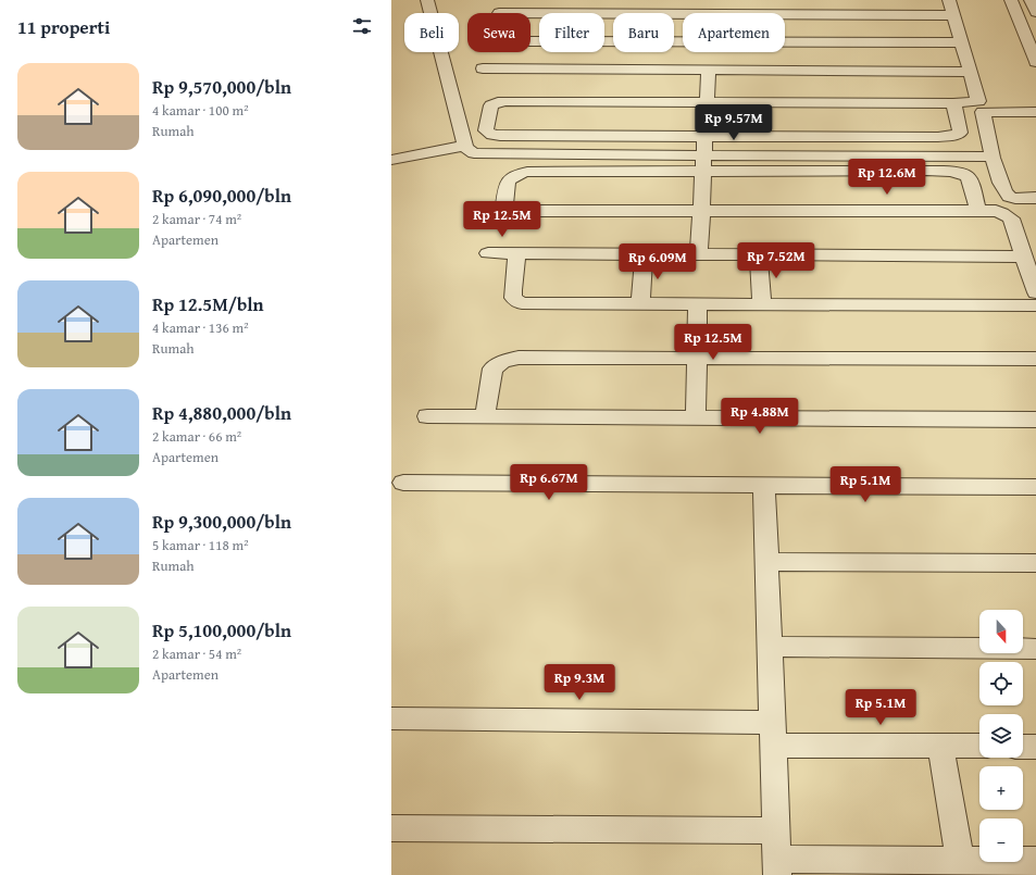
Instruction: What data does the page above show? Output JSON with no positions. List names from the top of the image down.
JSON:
{
  "north": "bottom",
  "page": {
    "heading": "11 properti",
    "chip": [
      "Beli",
      "Sewa",
      "Filter",
      "Baru",
      "Apartemen"
    ],
    "list": [
      {
        "name": "Rp 9,570,000/bln",
        "note": "4 kamar · 100 m² · Rumah"
      },
      {
        "name": "Rp 6,090,000/bln",
        "note": "2 kamar · 74 m² · Apartemen"
      },
      {
        "name": "Rp 12.5M/bln",
        "note": "4 kamar · 136 m² · Rumah"
      },
      {
        "name": "Rp 4,880,000/bln",
        "note": "2 kamar · 66 m² · Apartemen"
      },
      {
        "name": "Rp 9,300,000/bln",
        "note": "5 kamar · 118 m² · Rumah"
      },
      {
        "name": "Rp 5,100,000/bln",
        "note": "2 kamar · 54 m² · Apartemen"
      }
    ],
    "price": [
      "Rp 9.57M",
      "Rp 12.6M",
      "Rp 12.5M",
      "Rp 7.52M",
      "Rp 6.09M",
      "Rp 12.5M",
      "Rp 4.88M",
      "Rp 6.67M",
      "Rp 5.1M",
      "Rp 9.3M",
      "Rp 5.1M"
    ],
    "map_buttons": ["+", "−"]
  }
}
